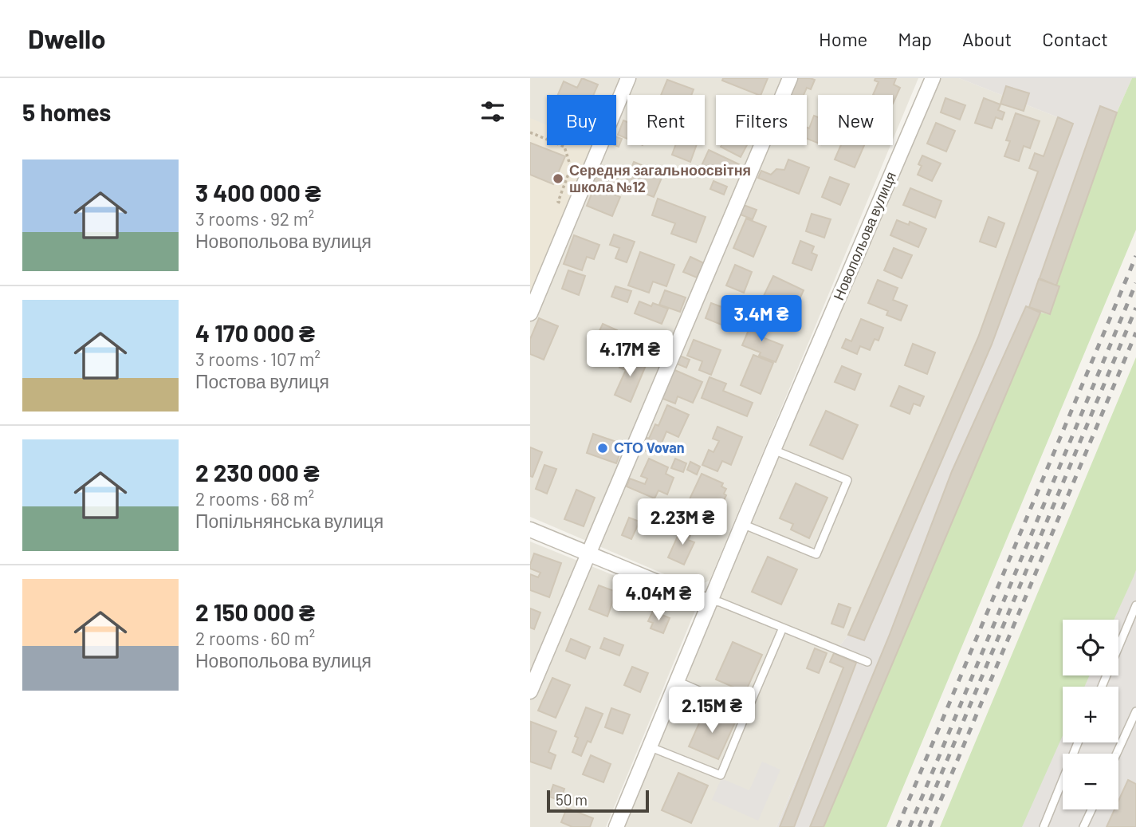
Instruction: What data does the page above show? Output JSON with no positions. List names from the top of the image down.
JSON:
{
  "streets": {
    "street": ["Новопольова вулиця"]
  },
  "places": ["Середня загальноосвітня школа №12", "СТО Vovan"],
  "scale_bar": "50 m",
  "page": {
    "header": "Dwello",
    "nav": [
      "Home",
      "Map",
      "About",
      "Contact"
    ],
    "heading": "5 homes",
    "chip": [
      "Buy",
      "Rent",
      "Filters",
      "New"
    ],
    "list": [
      {
        "name": "3 400 000 ₴",
        "note": "3 rooms · 92 m² · Новопольова вулиця"
      },
      {
        "name": "4 170 000 ₴",
        "note": "3 rooms · 107 m² · Постова вулиця"
      },
      {
        "name": "2 230 000 ₴",
        "note": "2 rooms · 68 m² · Попільнянська вулиця"
      },
      {
        "name": "2 150 000 ₴",
        "note": "2 rooms · 60 m² · Новопольова вулиця"
      }
    ],
    "price": [
      "3.4M ₴",
      "4.17M ₴",
      "2.23M ₴",
      "4.04M ₴",
      "2.15M ₴"
    ],
    "map_buttons": ["+", "−"],
    "scale": "50 m"
  }
}
